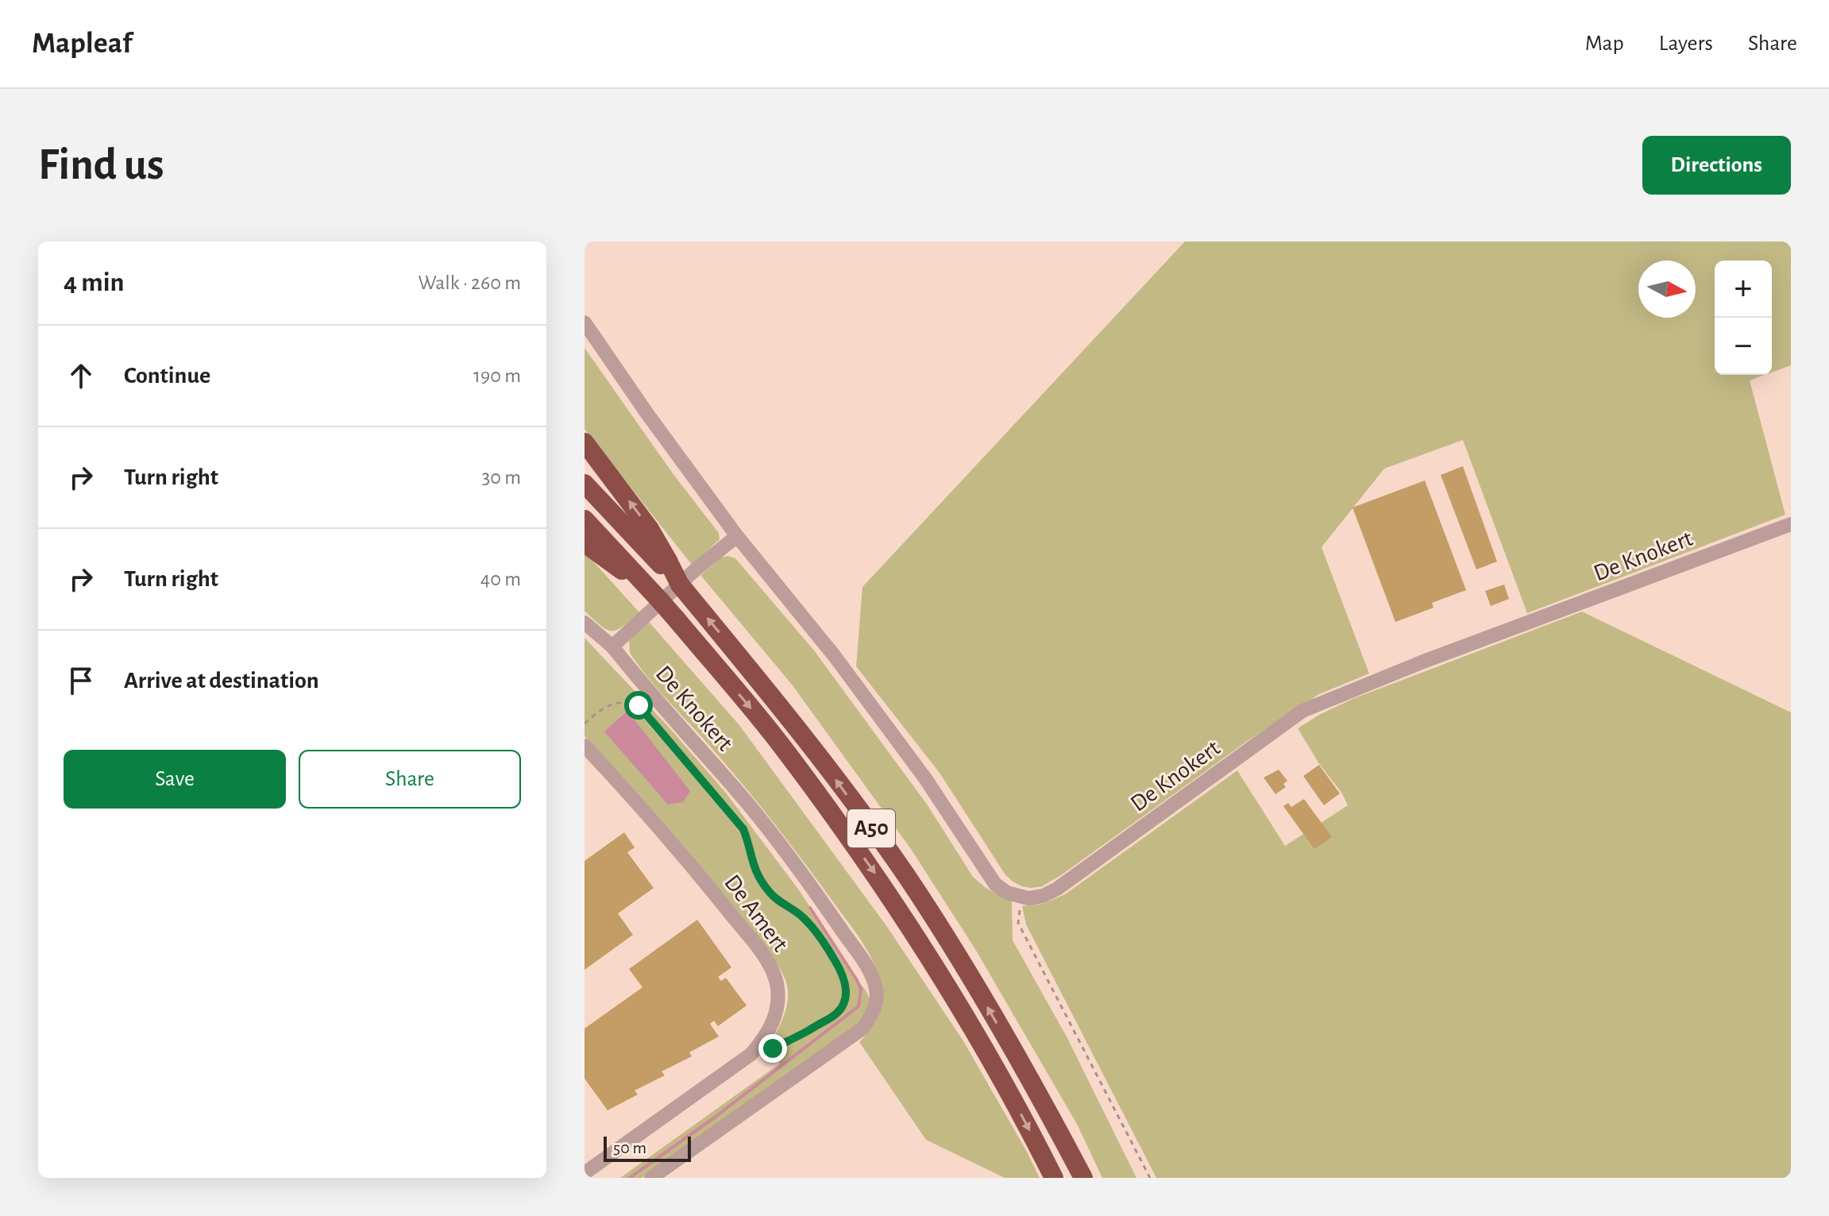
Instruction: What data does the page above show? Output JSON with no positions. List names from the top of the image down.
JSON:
{
  "streets": {
    "highway": ["A50"],
    "street": ["De Knokert", "De Amert"]
  },
  "scale_bar": "50 m",
  "north": "right",
  "page": {
    "header": "Mapleaf",
    "nav": ["Map", "Layers", "Share"],
    "buttons": [
      "Directions",
      ["Save", "Share"]
    ],
    "title": "Find us",
    "heading": ["4 min", "Walk · 260 m"],
    "map_buttons": ["+", "−"],
    "list": [
      ["Continue", "190 m"],
      ["Turn right", "30 m"],
      ["Turn right", "40 m"],
      "Arrive at destination"
    ],
    "scale": "50 m"
  }
}
